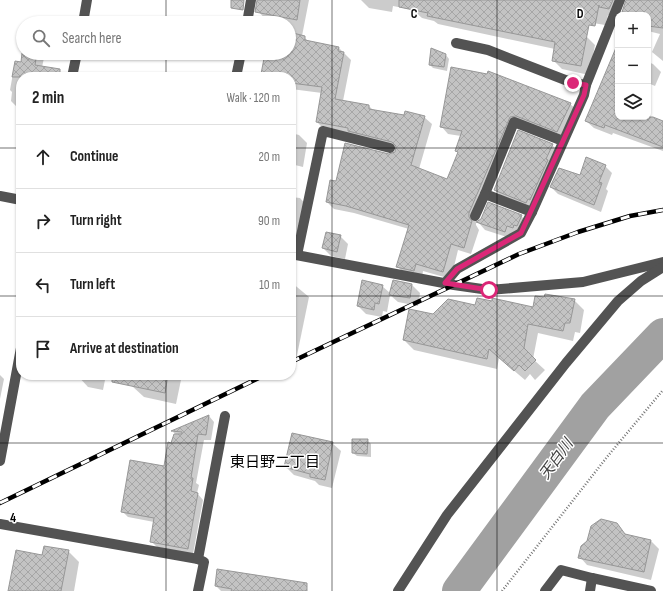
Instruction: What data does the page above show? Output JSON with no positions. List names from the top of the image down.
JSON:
{
  "districts": ["東日野二丁目"],
  "water": ["天白川"],
  "page": {
    "map_buttons": ["+", "−"],
    "search": "Search here",
    "heading": ["2 min", "Walk · 120 m"],
    "list": [
      ["Continue", "20 m"],
      ["Turn right", "90 m"],
      ["Turn left", "10 m"],
      "Arrive at destination"
    ]
  },
  "grid": {
    "columns": ["C", "D"],
    "rows": ["4"]
  }
}
